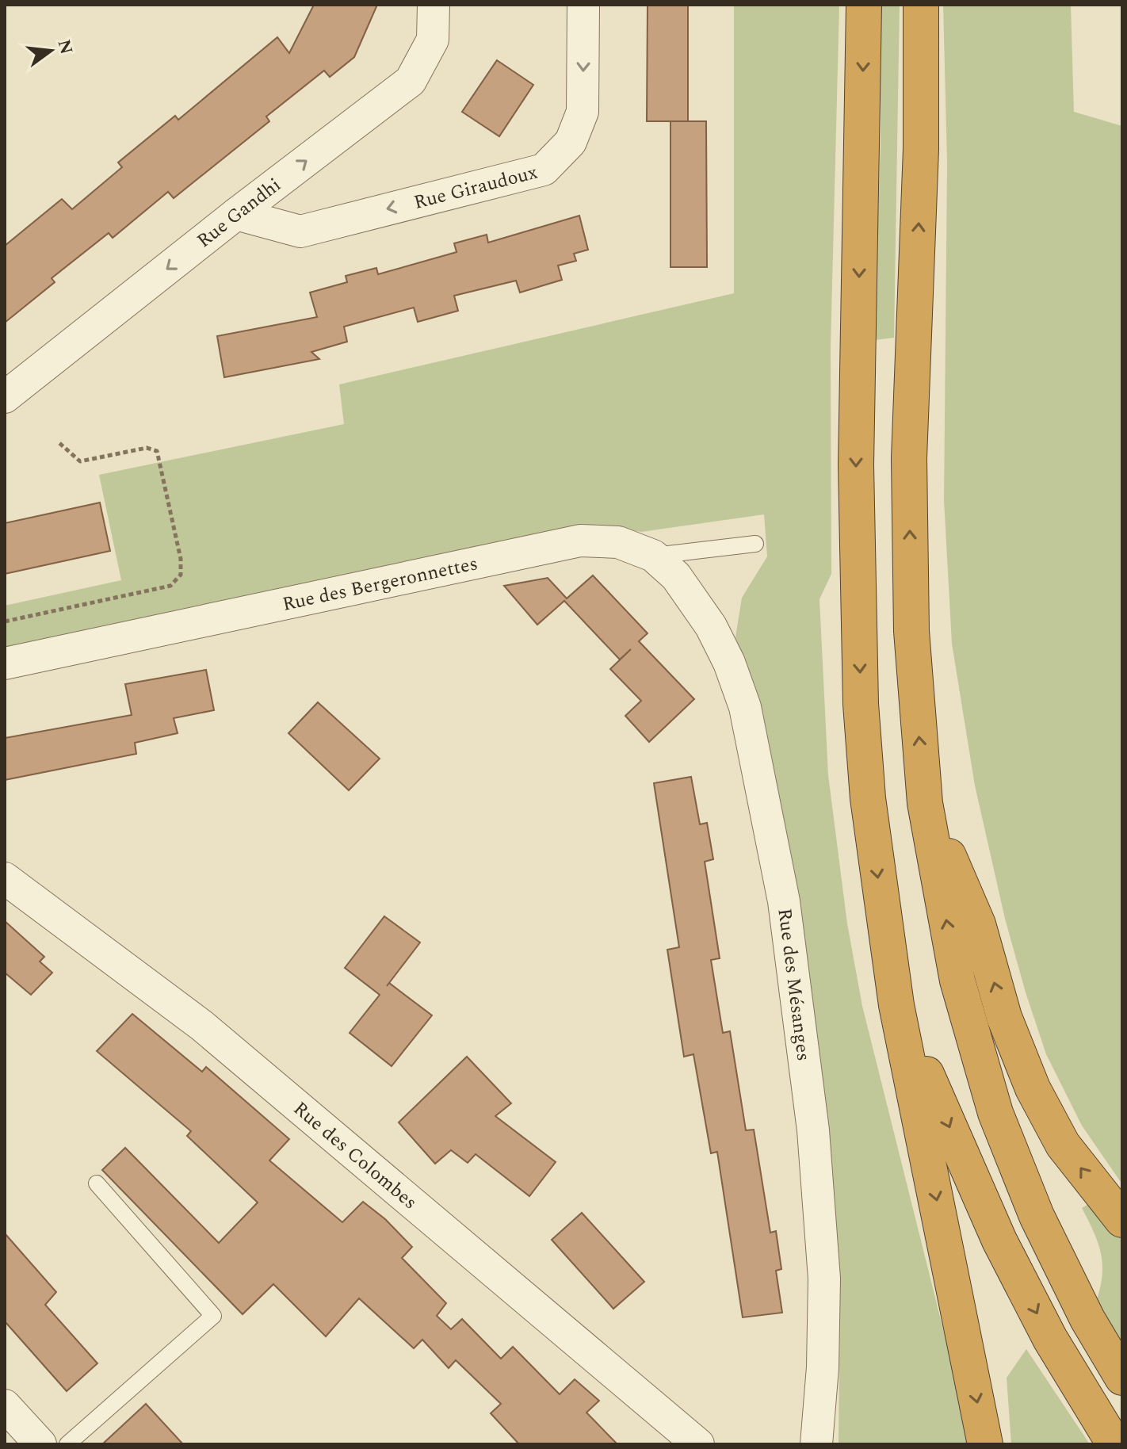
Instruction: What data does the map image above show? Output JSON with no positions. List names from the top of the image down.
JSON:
{
  "streets": {
    "street": [
      "Rue Giraudoux",
      "Rue Gandhi",
      "Rue des Bergeronnettes",
      "Rue des Mésanges",
      "Rue des Colombes"
    ]
  },
  "crossings": [
    ["Rue Giraudoux", "Rue Gandhi"],
    ["Rue des Bergeronnettes", "Rue des Mésanges"]
  ],
  "one_way": ["Rue Giraudoux"],
  "north": "right"
}
